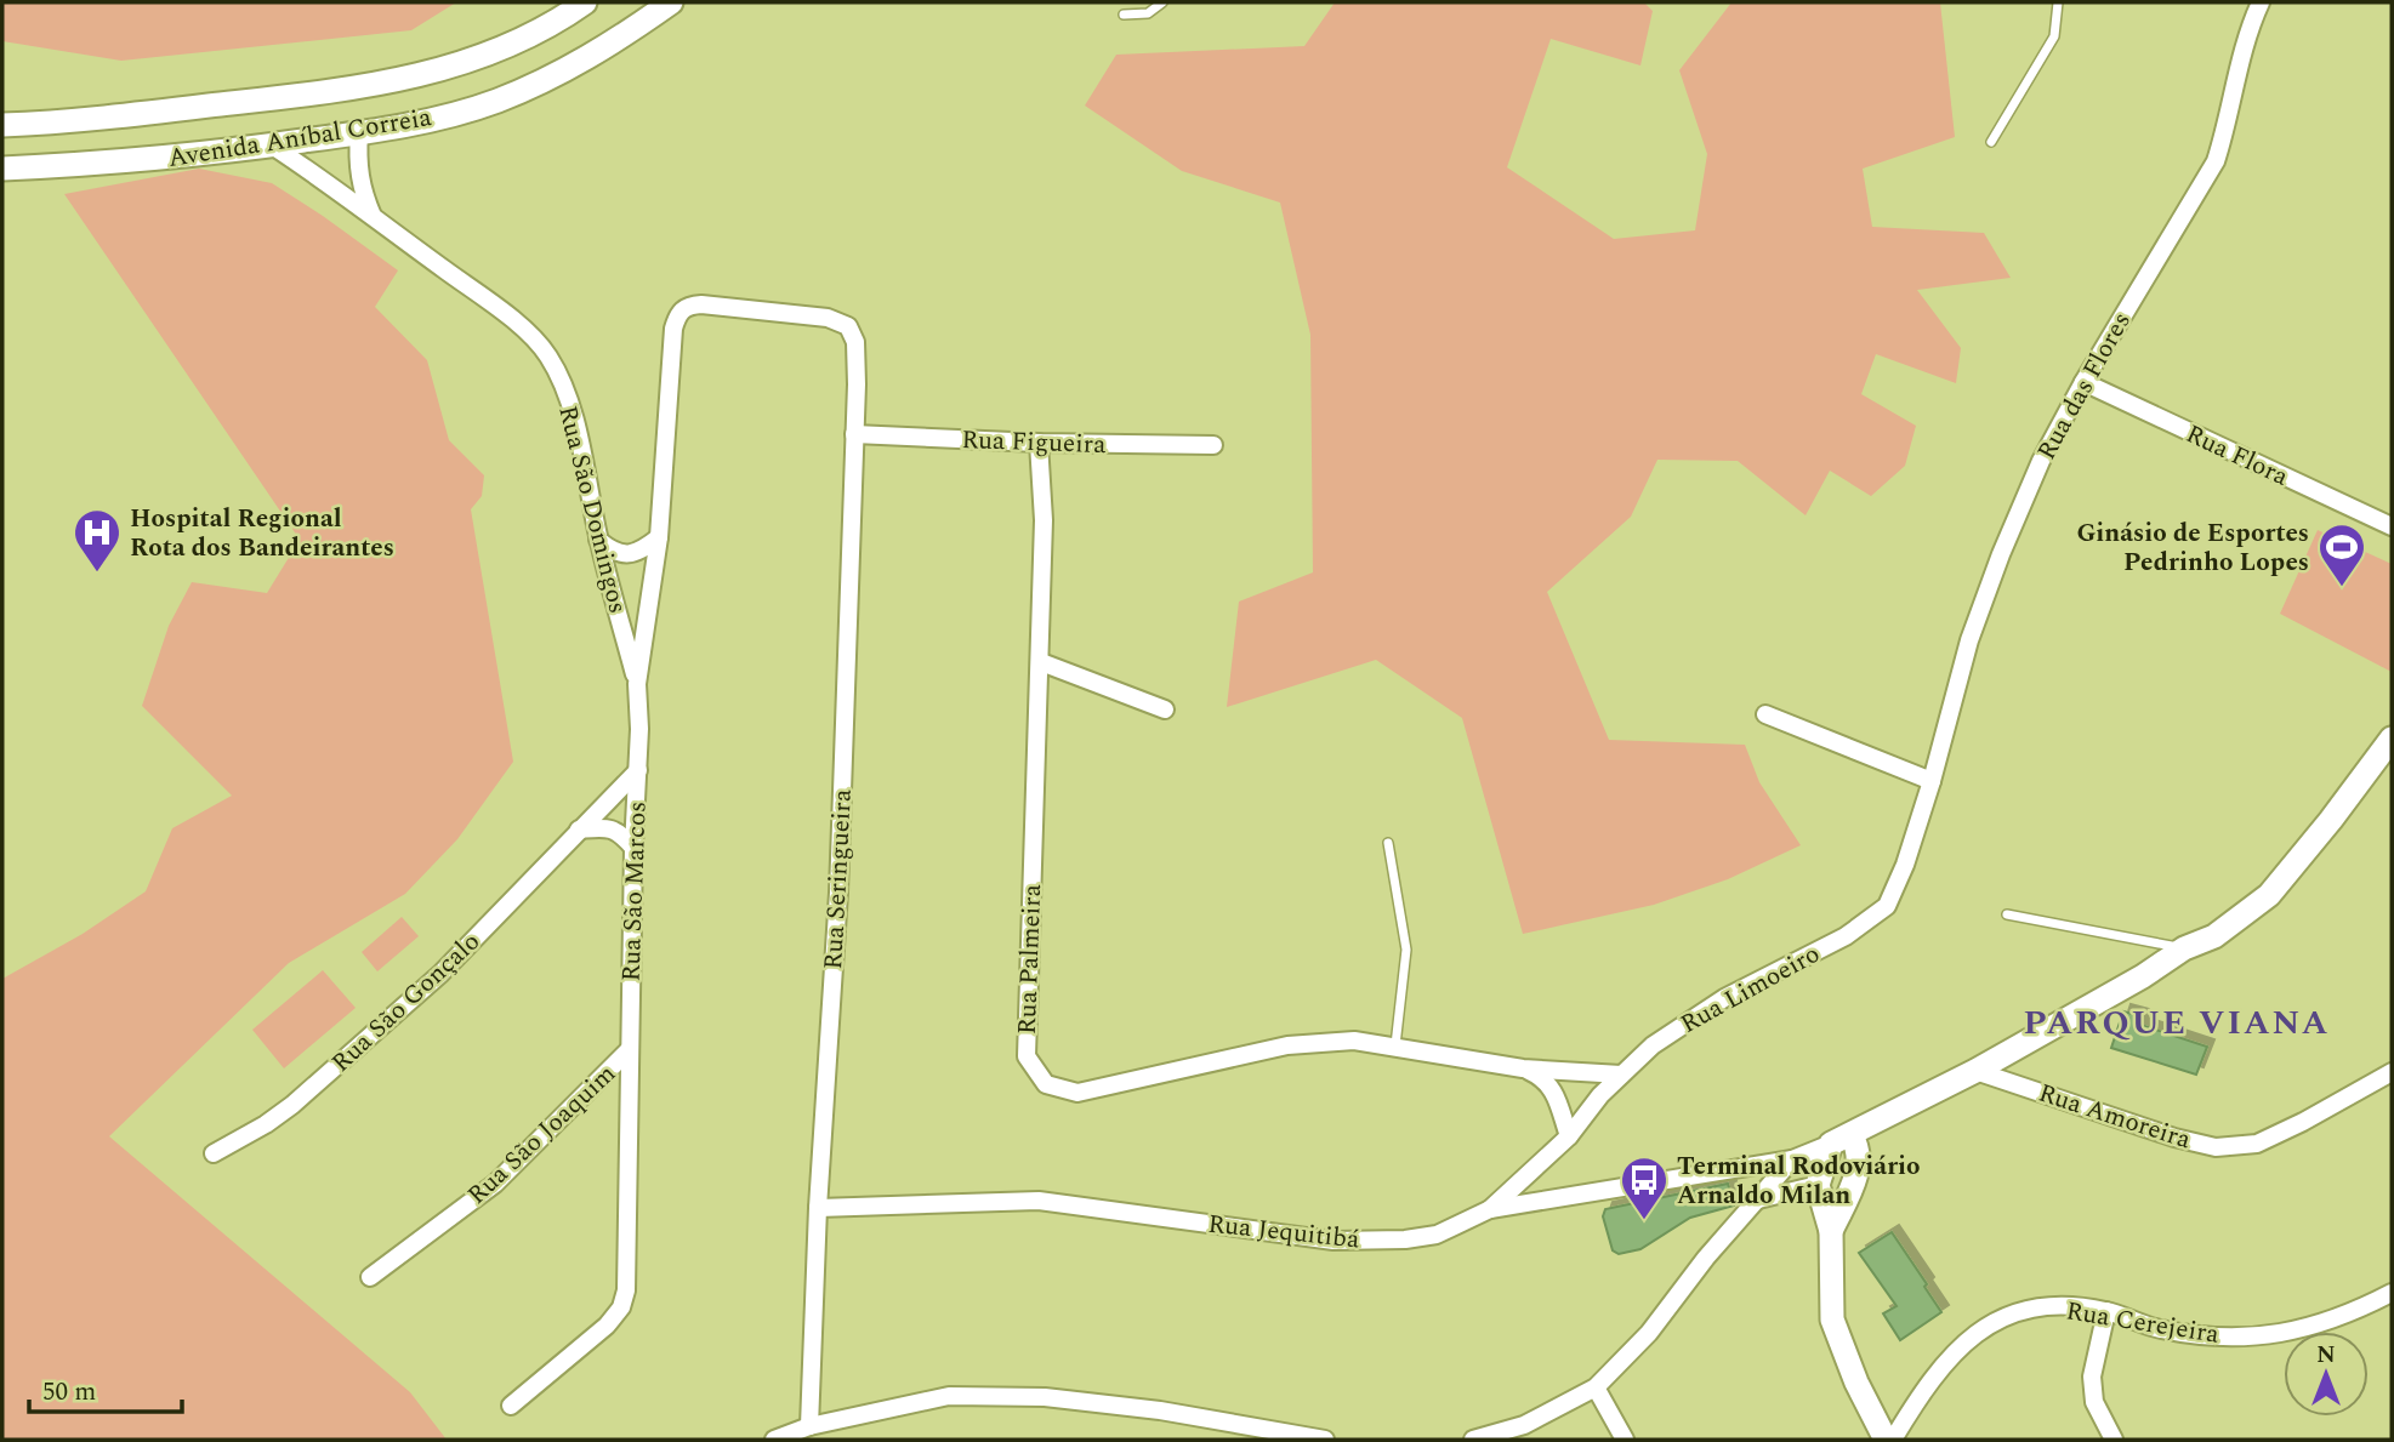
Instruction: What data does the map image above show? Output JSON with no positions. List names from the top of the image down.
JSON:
{
  "streets": {
    "main road": ["Avenida Aníbal Correia"],
    "street": [
      "Rua das Flores",
      "Rua Figueira",
      "Rua Flora",
      "Rua São Domingos",
      "Rua Seringueira",
      "Rua São Marcos",
      "Rua Palmeira",
      "Rua Limoeiro",
      "Rua São Gonçalo",
      "Rua Amoreira",
      "Rua São Joaquim",
      "Rua Jequitibá",
      "Rua Cerejeira"
    ]
  },
  "crossings": [
    ["Avenida Aníbal Correia", "Rua São Domingos"],
    ["Rua das Flores", "Rua Flora"],
    ["Rua das Flores", "Rua Limoeiro"],
    ["Rua Figueira", "Rua Seringueira"],
    ["Rua Figueira", "Rua Palmeira"],
    ["Rua São Domingos", "Rua São Marcos"],
    ["Rua Seringueira", "Rua São Marcos"],
    ["Rua Seringueira", "Rua Jequitibá"],
    ["Rua São Marcos", "Rua São Gonçalo"],
    ["Rua São Marcos", "Rua São Joaquim"],
    ["Rua Palmeira", "Rua Limoeiro"],
    ["Rua Limoeiro", "Rua Jequitibá"]
  ],
  "districts": ["PARQUE VIANA"],
  "places": {
    "hospital": ["Hospital Regional Rota dos Bandeirantes"],
    "sports": ["Ginásio de Esportes Pedrinho Lopes"],
    "bus stop": ["Terminal Rodoviário Arnaldo Milan"]
  },
  "scale_bar": "50 m",
  "north": "top"
}
